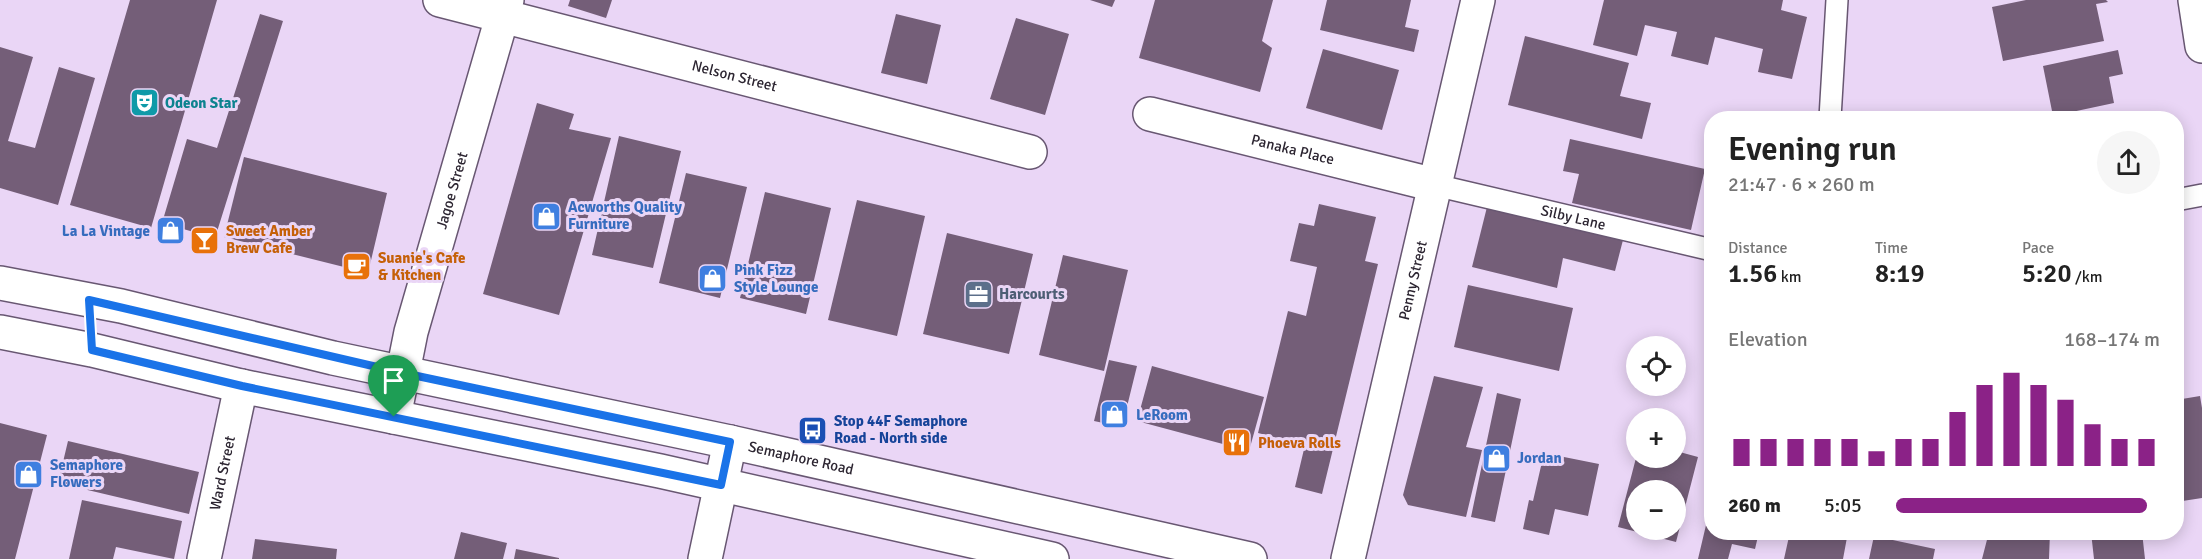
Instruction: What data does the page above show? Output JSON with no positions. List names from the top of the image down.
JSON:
{
  "streets": {
    "main road": [
      "Nelson Street",
      "Panaka Place",
      "Jagoe Street",
      "Penny Street",
      "Semaphore Road",
      "Ward Street"
    ],
    "lane": ["Silby Lane"]
  },
  "crossings": [
    ["Nelson Street", "Jagoe Street"],
    ["Panaka Place", "Silby Lane"],
    ["Panaka Place", "Penny Street"],
    ["Jagoe Street", "Semaphore Road"],
    ["Silby Lane", "Penny Street"]
  ],
  "places": {
    "theatre": ["Odeon Star"],
    "shop": [
      "Acworths Quality Furniture",
      "La La Vintage",
      "Pink Fizz Style Lounge",
      "LeRoom",
      "Jordan",
      "Semaphore Flowers"
    ],
    "bar": ["Sweet Amber Brew Cafe"],
    "cafe": ["Suanie's Cafe & Kitchen"],
    "office": ["Harcourts"],
    "bus stop": ["Stop 44F Semaphore Road - North side"],
    "restaurant": ["Phoeva Rolls"]
  },
  "page": {
    "heading": ["Evening run", "21:47 · 6 × 260 m"],
    "stats": [
      ["Distance", "1.56 km"],
      ["Time", "8:19"],
      ["Pace", "5:20 /km"]
    ],
    "chart": ["Elevation", "168–174 m"],
    "map_buttons": ["+", "−"],
    "list": [
      {
        "name": "260 m",
        "note": "5:05"
      }
    ]
  }
}
